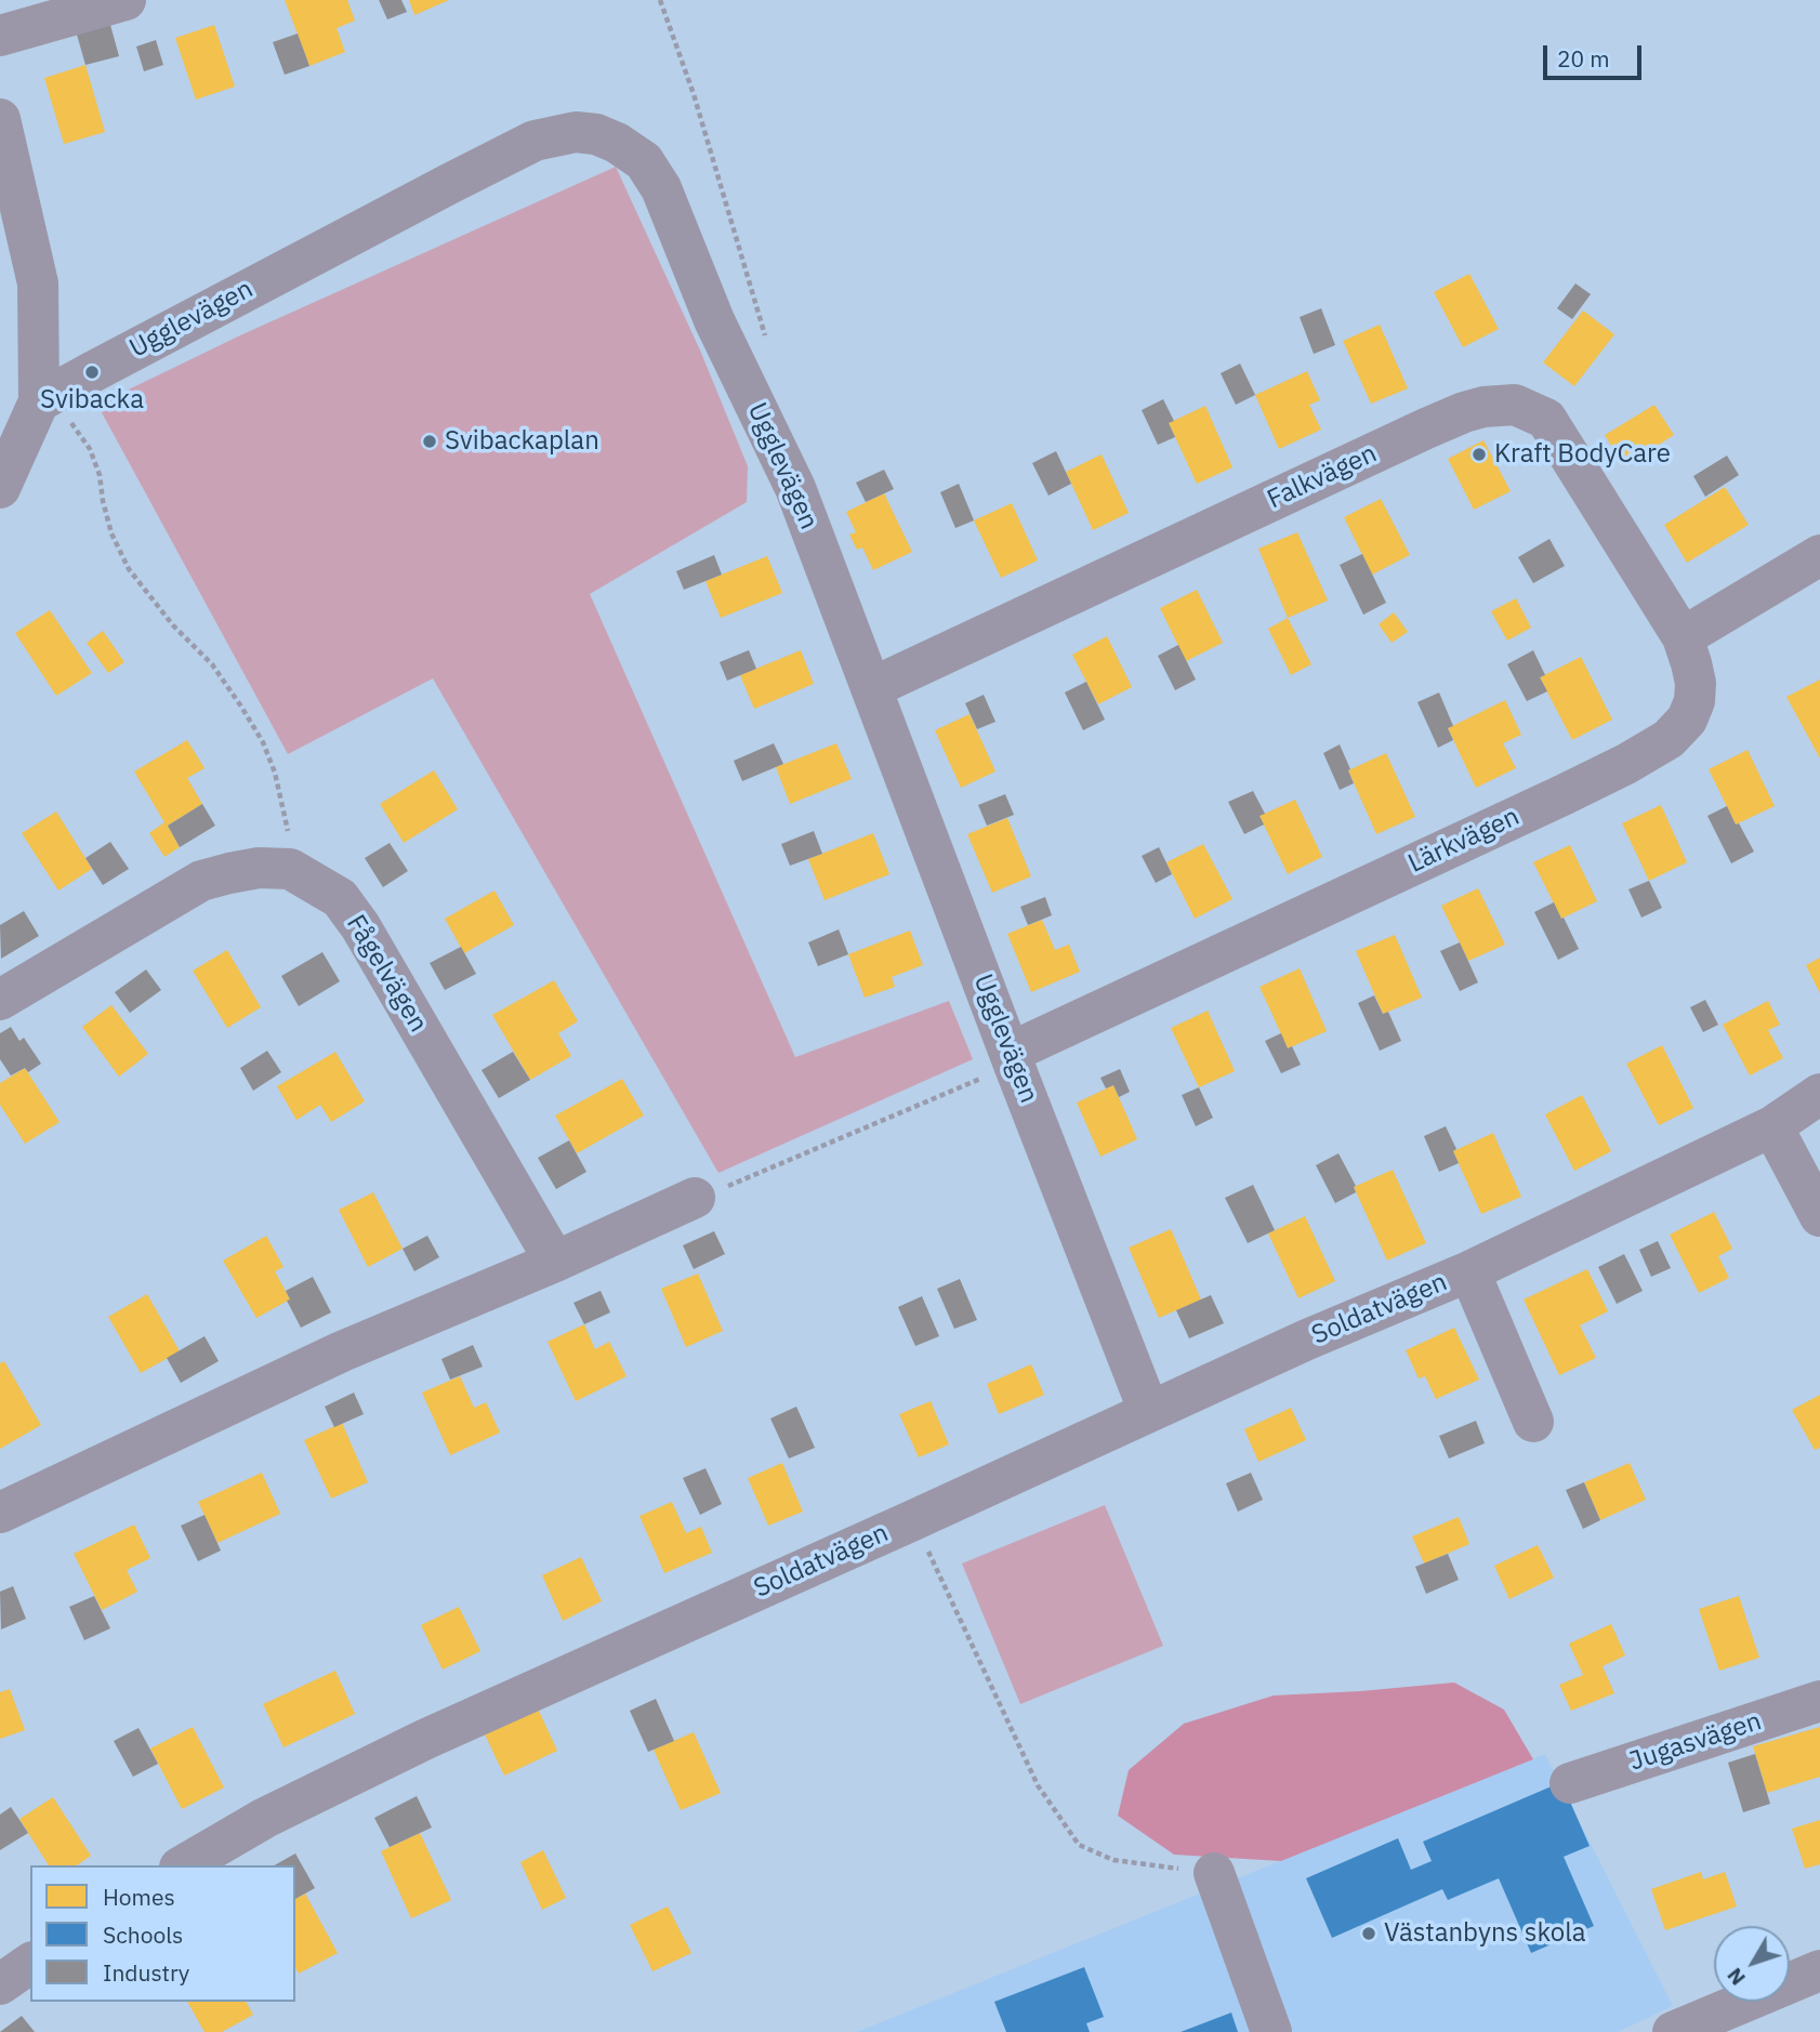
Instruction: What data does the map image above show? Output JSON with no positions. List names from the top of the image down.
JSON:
{
  "streets": {
    "street": [
      "Ugglevägen",
      "Falkvägen",
      "Lärkvägen",
      "Fågelvägen",
      "Soldatvägen",
      "Jugasvägen"
    ]
  },
  "crossings": [
    ["Ugglevägen", "Falkvägen"],
    ["Ugglevägen", "Lärkvägen"],
    ["Ugglevägen", "Soldatvägen"],
    ["Falkvägen", "Lärkvägen"]
  ],
  "places": [
    "Svibacka",
    "Svibackaplan",
    "Kraft BodyCare",
    "Västanbyns skola"
  ],
  "legend": ["Homes", "Schools", "Industry"],
  "scale_bar": "20 m",
  "north": "bottom left"
}
